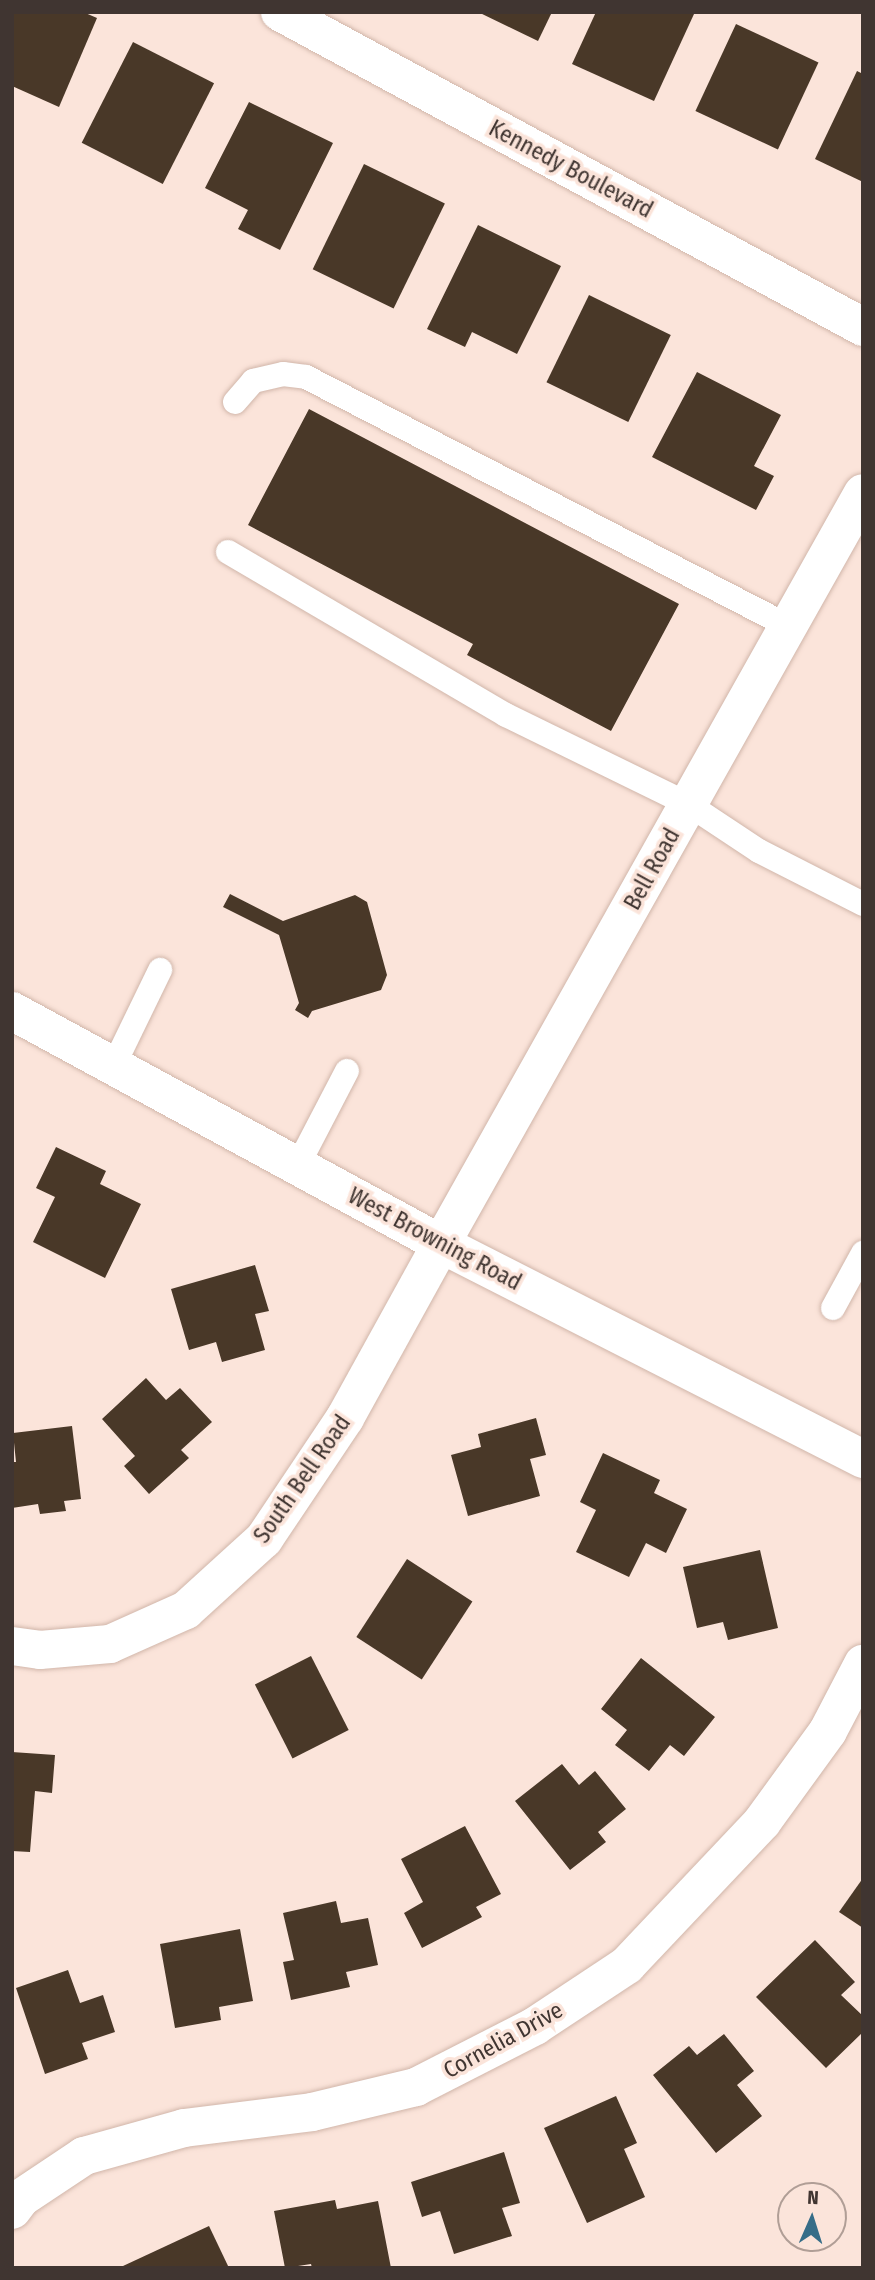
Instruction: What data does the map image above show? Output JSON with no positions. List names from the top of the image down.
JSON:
{
  "streets": {
    "street": [
      "Kennedy Boulevard",
      "Bell Road",
      "West Browning Road",
      "South Bell Road",
      "Cornelia Drive"
    ]
  },
  "crossings": [
    ["Bell Road", "West Browning Road"],
    ["Bell Road", "South Bell Road"],
    ["West Browning Road", "South Bell Road"]
  ],
  "north": "top"
}
